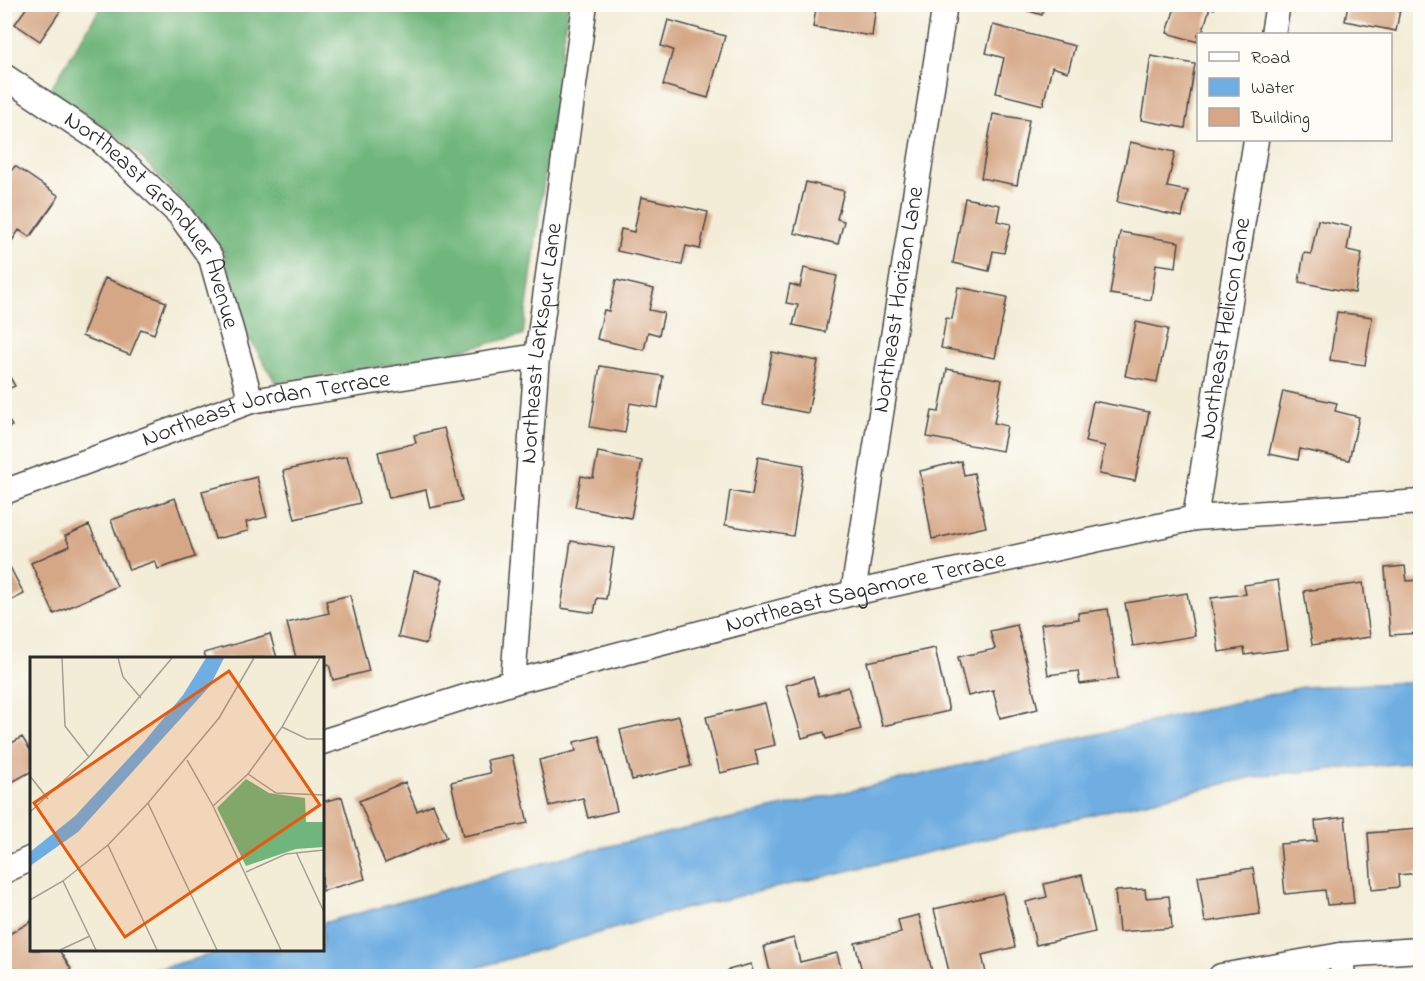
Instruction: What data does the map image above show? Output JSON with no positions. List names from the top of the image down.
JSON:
{
  "streets": {
    "street": [
      "Northeast Granduer Avenue",
      "Northeast Horizon Lane",
      "Northeast Helicon Lane",
      "Northeast Larkspur Lane",
      "Northeast Jordan Terrace",
      "Northeast Sagamore Terrace"
    ]
  },
  "crossings": [
    ["Northeast Granduer Avenue", "Northeast Jordan Terrace"],
    ["Northeast Horizon Lane", "Northeast Sagamore Terrace"],
    ["Northeast Helicon Lane", "Northeast Sagamore Terrace"],
    ["Northeast Larkspur Lane", "Northeast Jordan Terrace"],
    ["Northeast Larkspur Lane", "Northeast Sagamore Terrace"]
  ],
  "legend": ["Road", "Water", "Building"]
}
